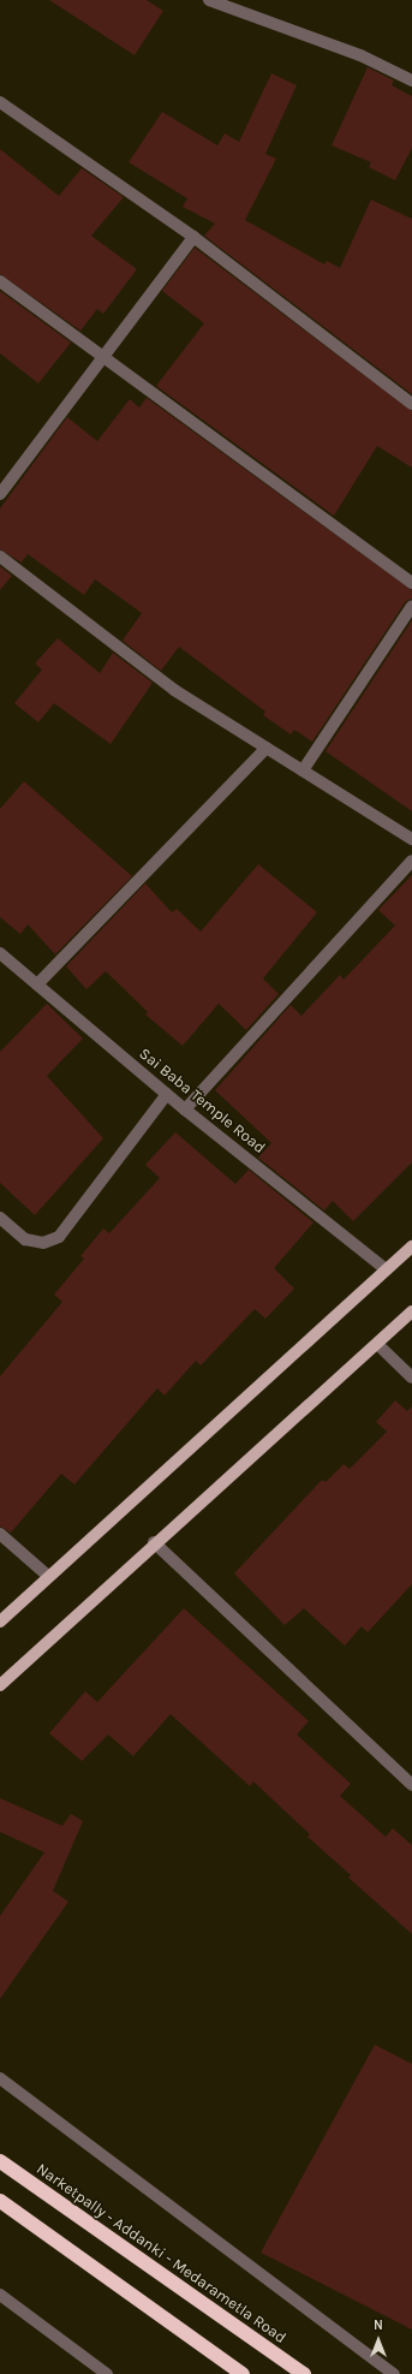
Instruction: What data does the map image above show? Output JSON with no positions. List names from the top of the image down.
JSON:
{
  "streets": {
    "highway": ["Narketpally - Addanki - Medarametla Road"],
    "street": ["Sai Baba Temple Road"]
  },
  "north": "top"
}
